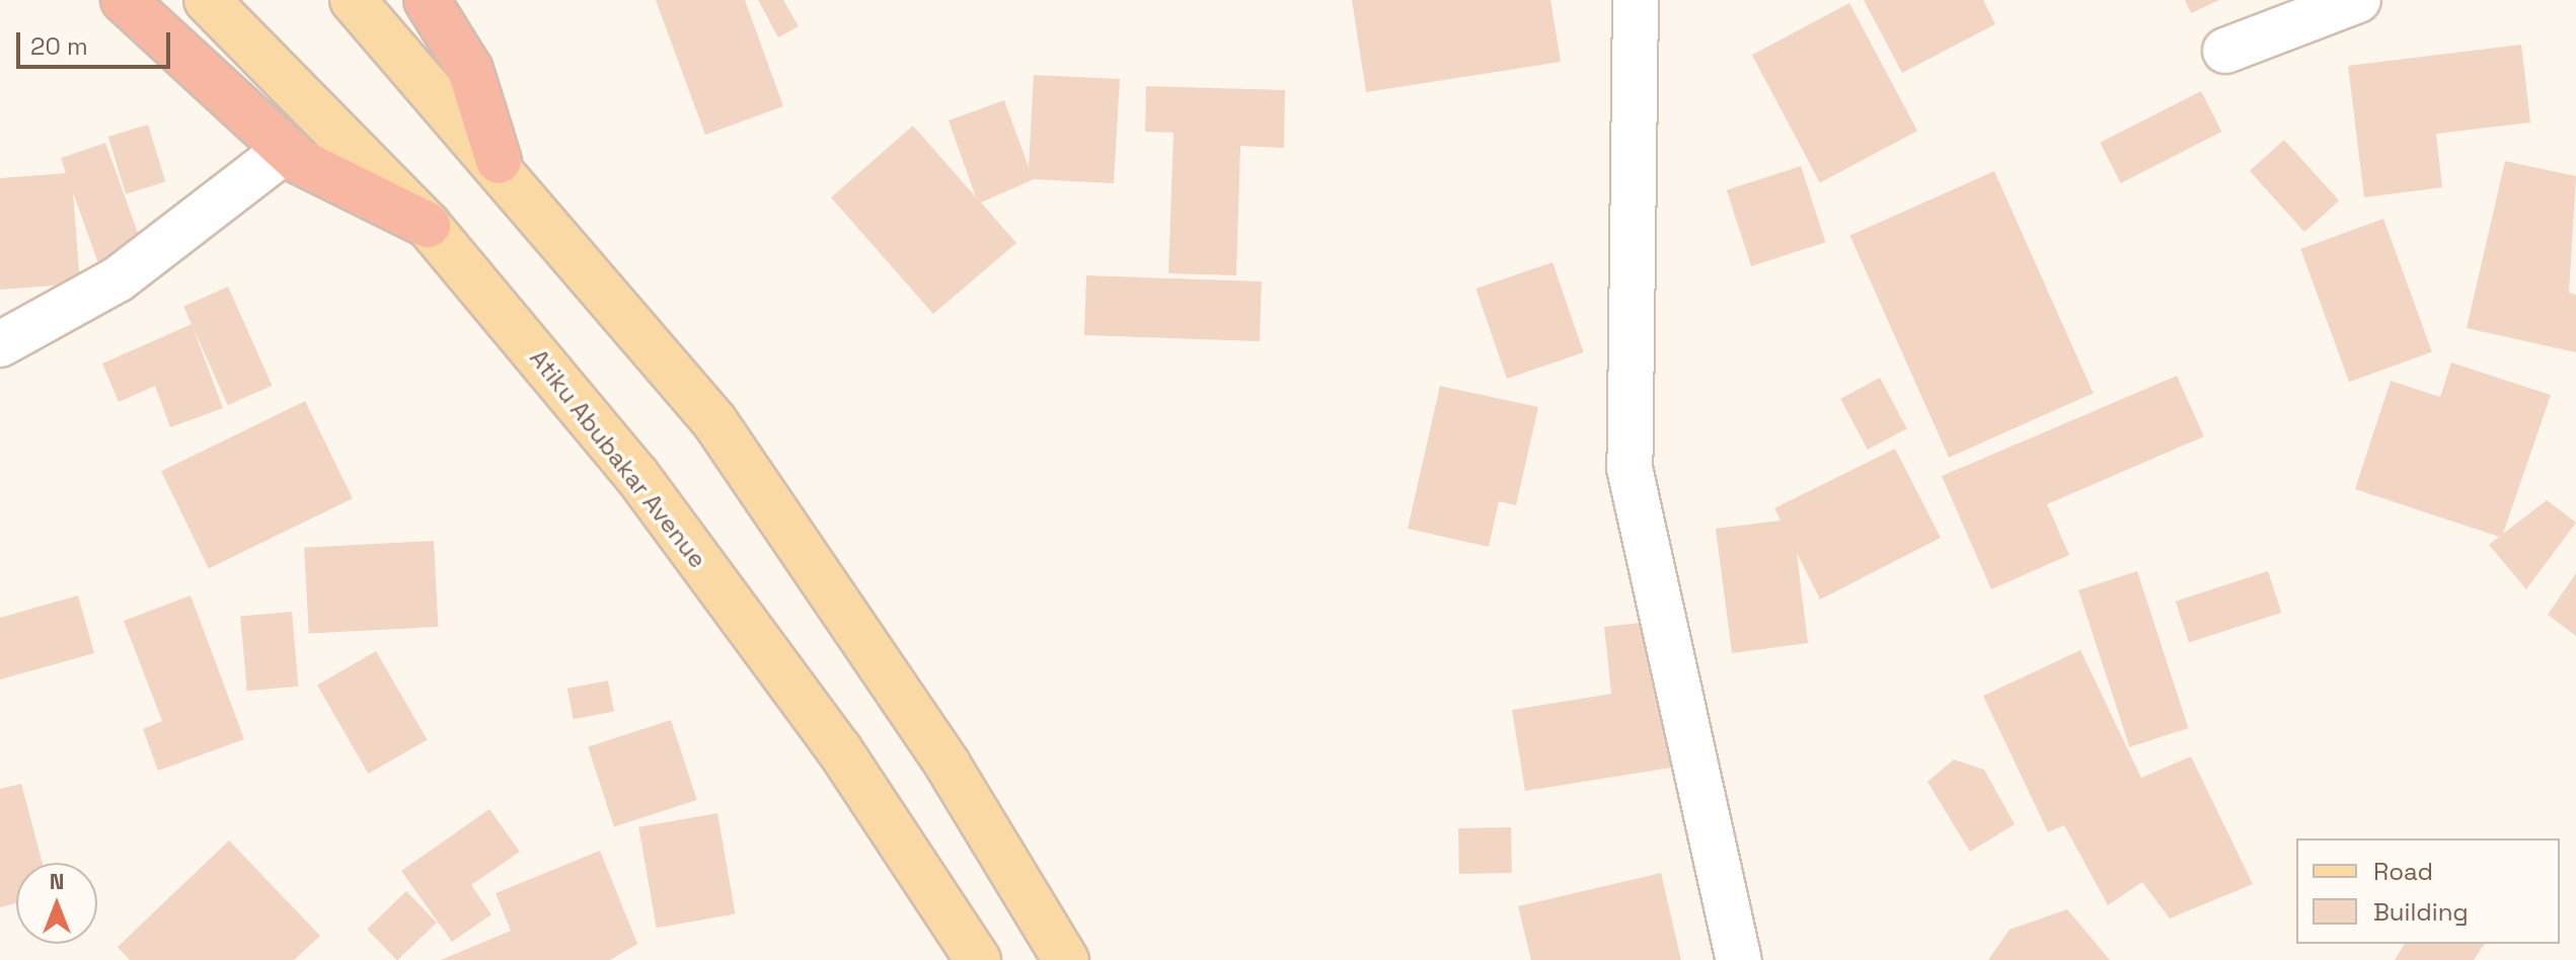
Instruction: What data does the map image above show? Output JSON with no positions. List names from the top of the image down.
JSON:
{
  "streets": {
    "main road": ["Atiku Abubakar Avenue"]
  },
  "legend": ["Road", "Building"],
  "scale_bar": "20 m",
  "north": "top"
}
